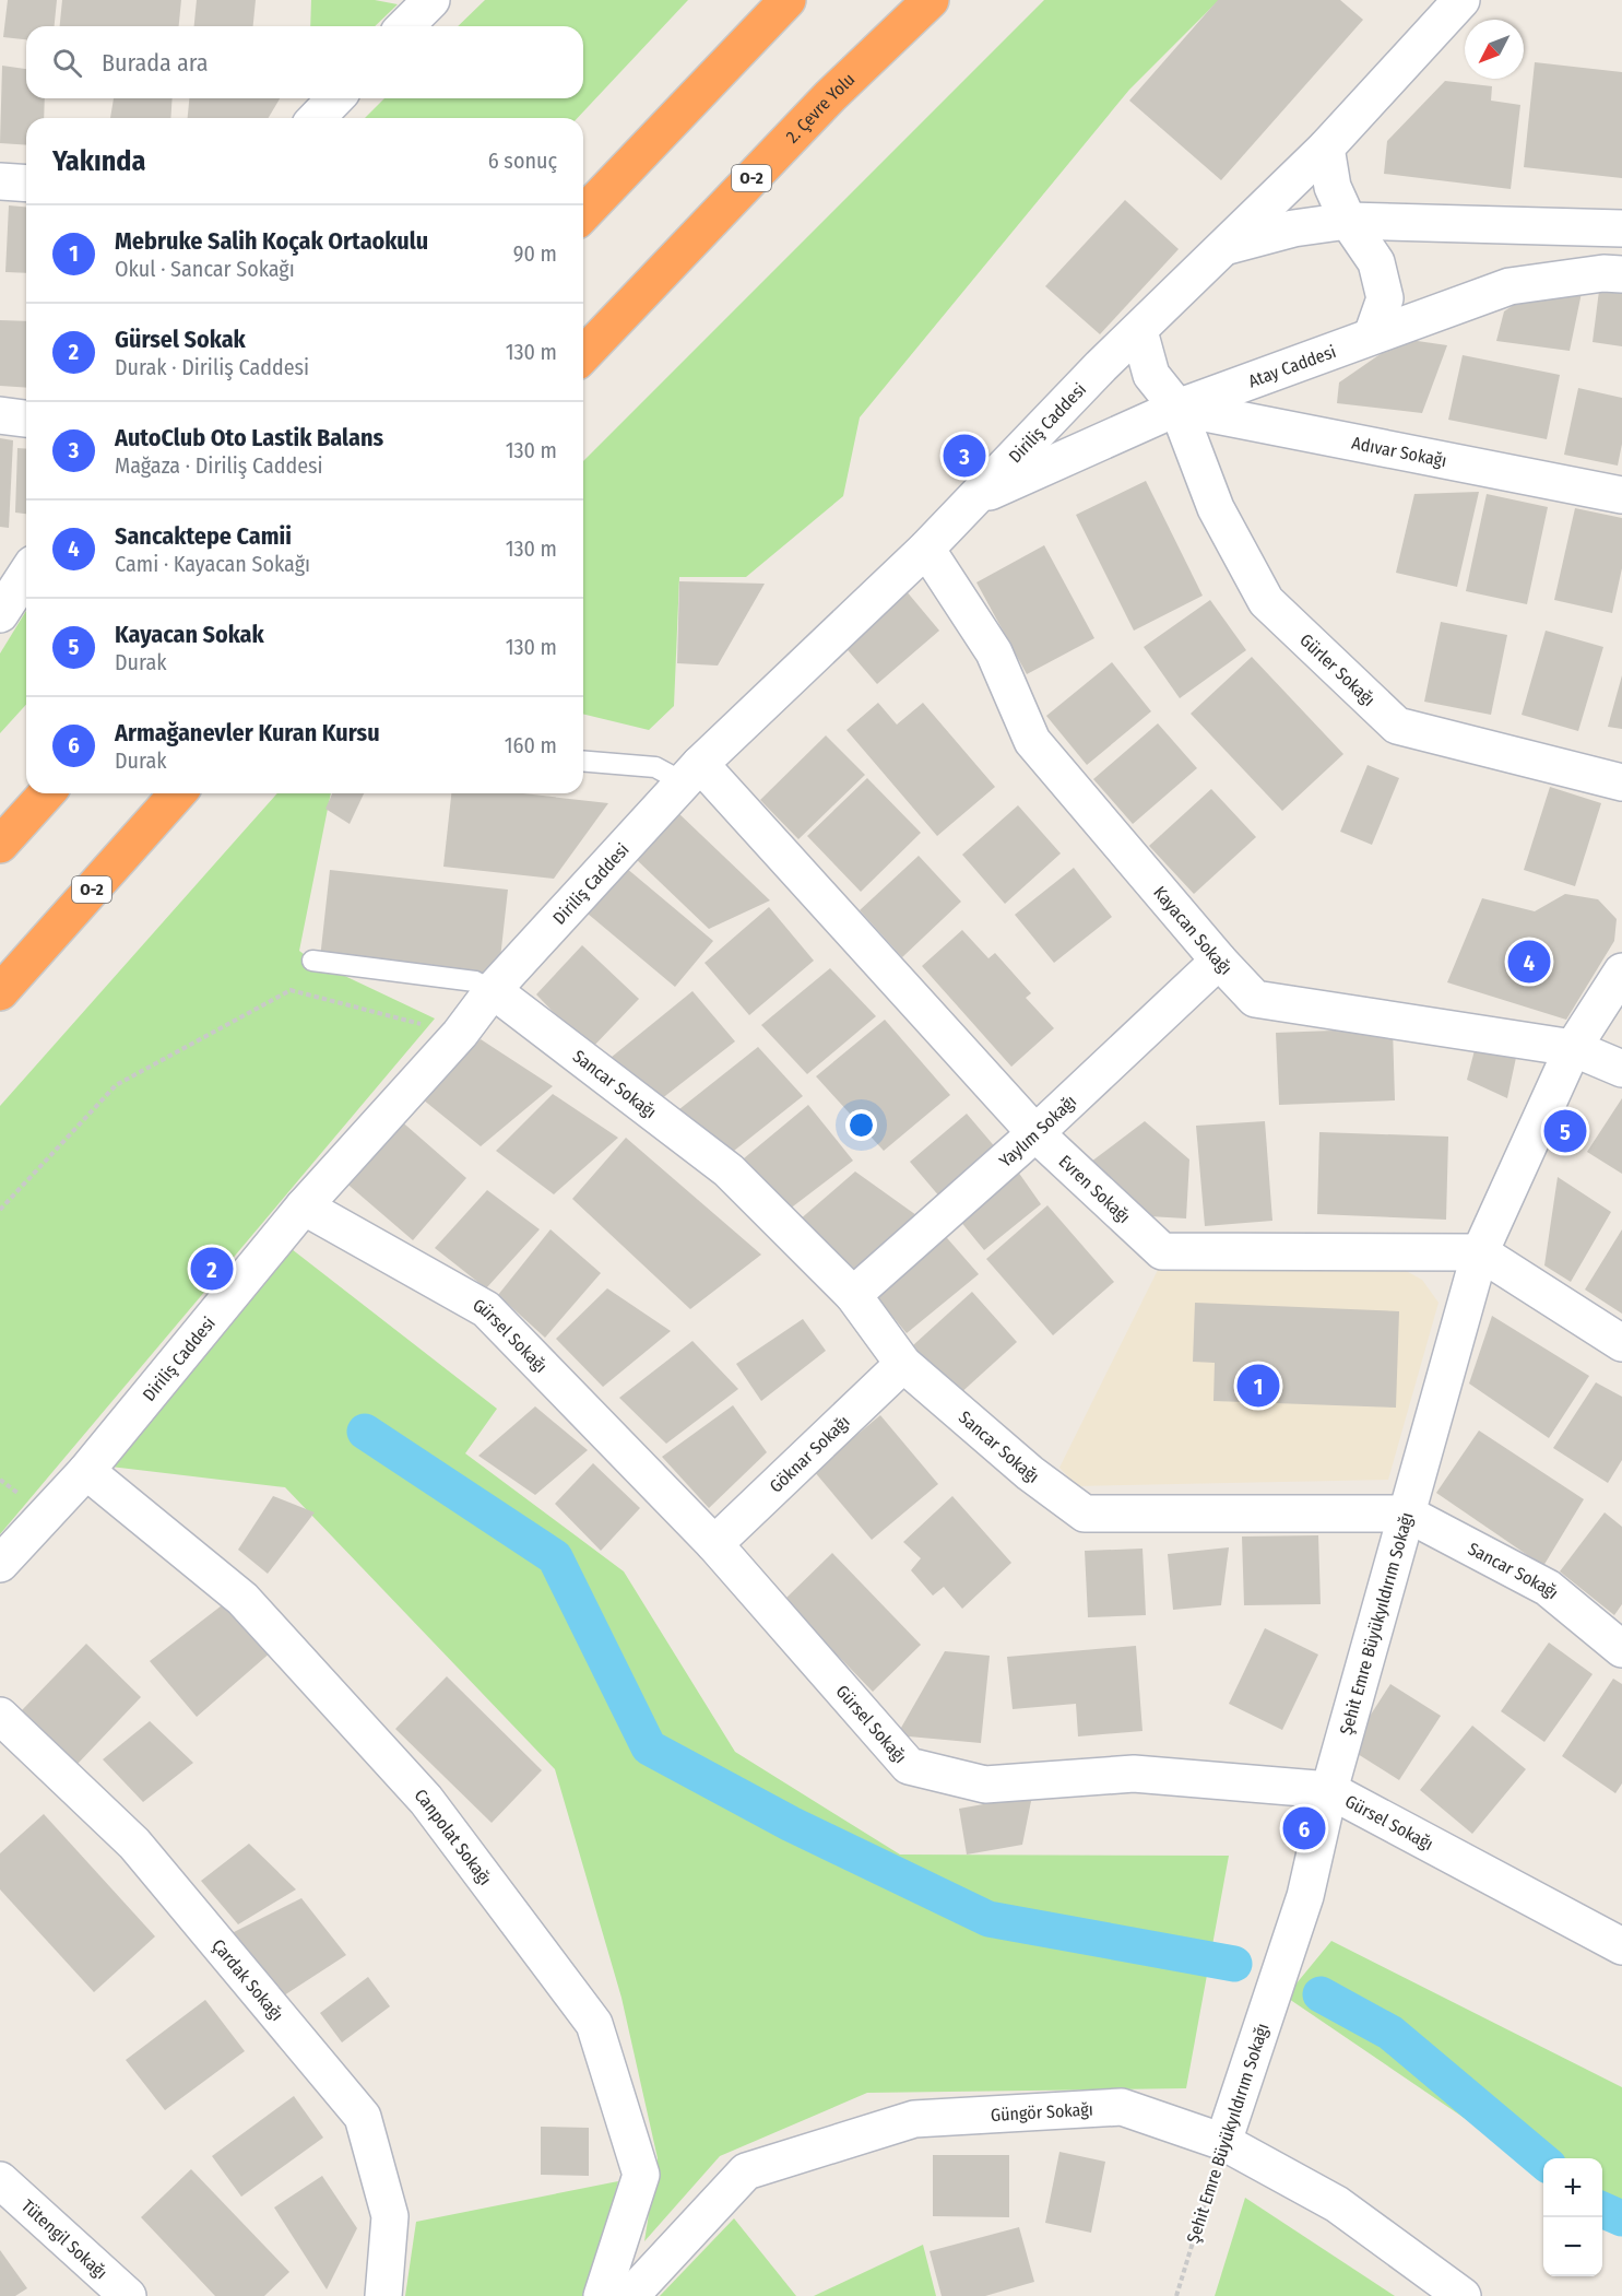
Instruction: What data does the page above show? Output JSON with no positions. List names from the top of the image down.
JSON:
{
  "streets": {
    "highway": ["2. Çevre Yolu", "O-2"],
    "street": [
      "Atay Caddesi",
      "Diriliş Caddesi",
      "Adıvar Sokağı",
      "Gürler Sokağı",
      "Kayacan Sokağı",
      "Sancar Sokağı",
      "Yaylım Sokağı",
      "Evren Sokağı",
      "Gürsel Sokağı",
      "Göknar Sokağı",
      "Şehit Emre Büyükyıldırım Sokağı",
      "Canpolat Sokağı",
      "Çardak Sokağı",
      "Güngör Sokağı",
      "Tütengil Sokağı"
    ]
  },
  "crossings": [
    ["Atay Caddesi", "Diriliş Caddesi"],
    ["Atay Caddesi", "Adıvar Sokağı"],
    ["Atay Caddesi", "Gürler Sokağı"],
    ["Diriliş Caddesi", "Gürler Sokağı"],
    ["Diriliş Caddesi", "Kayacan Sokağı"],
    ["Diriliş Caddesi", "Sancar Sokağı"],
    ["Diriliş Caddesi", "Evren Sokağı"],
    ["Diriliş Caddesi", "Gürsel Sokağı"],
    ["Diriliş Caddesi", "Canpolat Sokağı"],
    ["Adıvar Sokağı", "Gürler Sokağı"],
    ["Kayacan Sokağı", "Yaylım Sokağı"],
    ["Kayacan Sokağı", "Şehit Emre Büyükyıldırım Sokağı"],
    ["Sancar Sokağı", "Yaylım Sokağı"],
    ["Sancar Sokağı", "Göknar Sokağı"],
    ["Sancar Sokağı", "Şehit Emre Büyükyıldırım Sokağı"],
    ["Yaylım Sokağı", "Evren Sokağı"],
    ["Evren Sokağı", "Şehit Emre Büyükyıldırım Sokağı"],
    ["Gürsel Sokağı", "Göknar Sokağı"],
    ["Gürsel Sokağı", "Şehit Emre Büyükyıldırım Sokağı"],
    ["Şehit Emre Büyükyıldırım Sokağı", "Güngör Sokağı"]
  ],
  "north": "bottom left",
  "page": {
    "search": "Burada ara",
    "heading": ["Yakında", "6 sonuç"],
    "list": [
      {
        "mark": "1",
        "name": "Mebruke Salih Koçak Ortaokulu",
        "note": "Okul · Sancar Sokağı",
        "value": "90 m"
      },
      {
        "mark": "2",
        "name": "Gürsel Sokak",
        "note": "Durak · Diriliş Caddesi",
        "value": "130 m"
      },
      {
        "mark": "3",
        "name": "AutoClub Oto Lastik Balans",
        "note": "Mağaza · Diriliş Caddesi",
        "value": "130 m"
      },
      {
        "mark": "4",
        "name": "Sancaktepe Camii",
        "note": "Cami · Kayacan Sokağı",
        "value": "130 m"
      },
      {
        "mark": "5",
        "name": "Kayacan Sokak",
        "note": "Durak",
        "value": "130 m"
      },
      {
        "mark": "6",
        "name": "Armağanevler Kuran Kursu",
        "note": "Durak",
        "value": "160 m"
      }
    ],
    "pins": [
      "3",
      "4",
      "5",
      "2",
      "1",
      "6"
    ],
    "map_buttons": ["+", "−"]
  }
}
